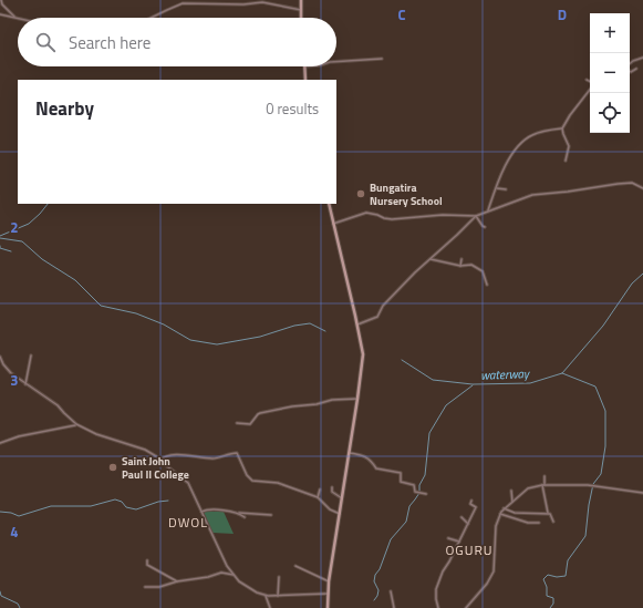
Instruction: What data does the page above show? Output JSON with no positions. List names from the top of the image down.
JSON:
{
  "districts": ["DWOL", "OGURU"],
  "water": ["waterway"],
  "places": ["Bungatira Nursery School", "Saint John Paul II College"],
  "page": {
    "map_buttons": ["+", "−"],
    "search": "Search here",
    "heading": ["Nearby", "0 results"]
  },
  "grid": {
    "columns": ["C", "D"],
    "rows": ["2", "3", "4"]
  }
}
